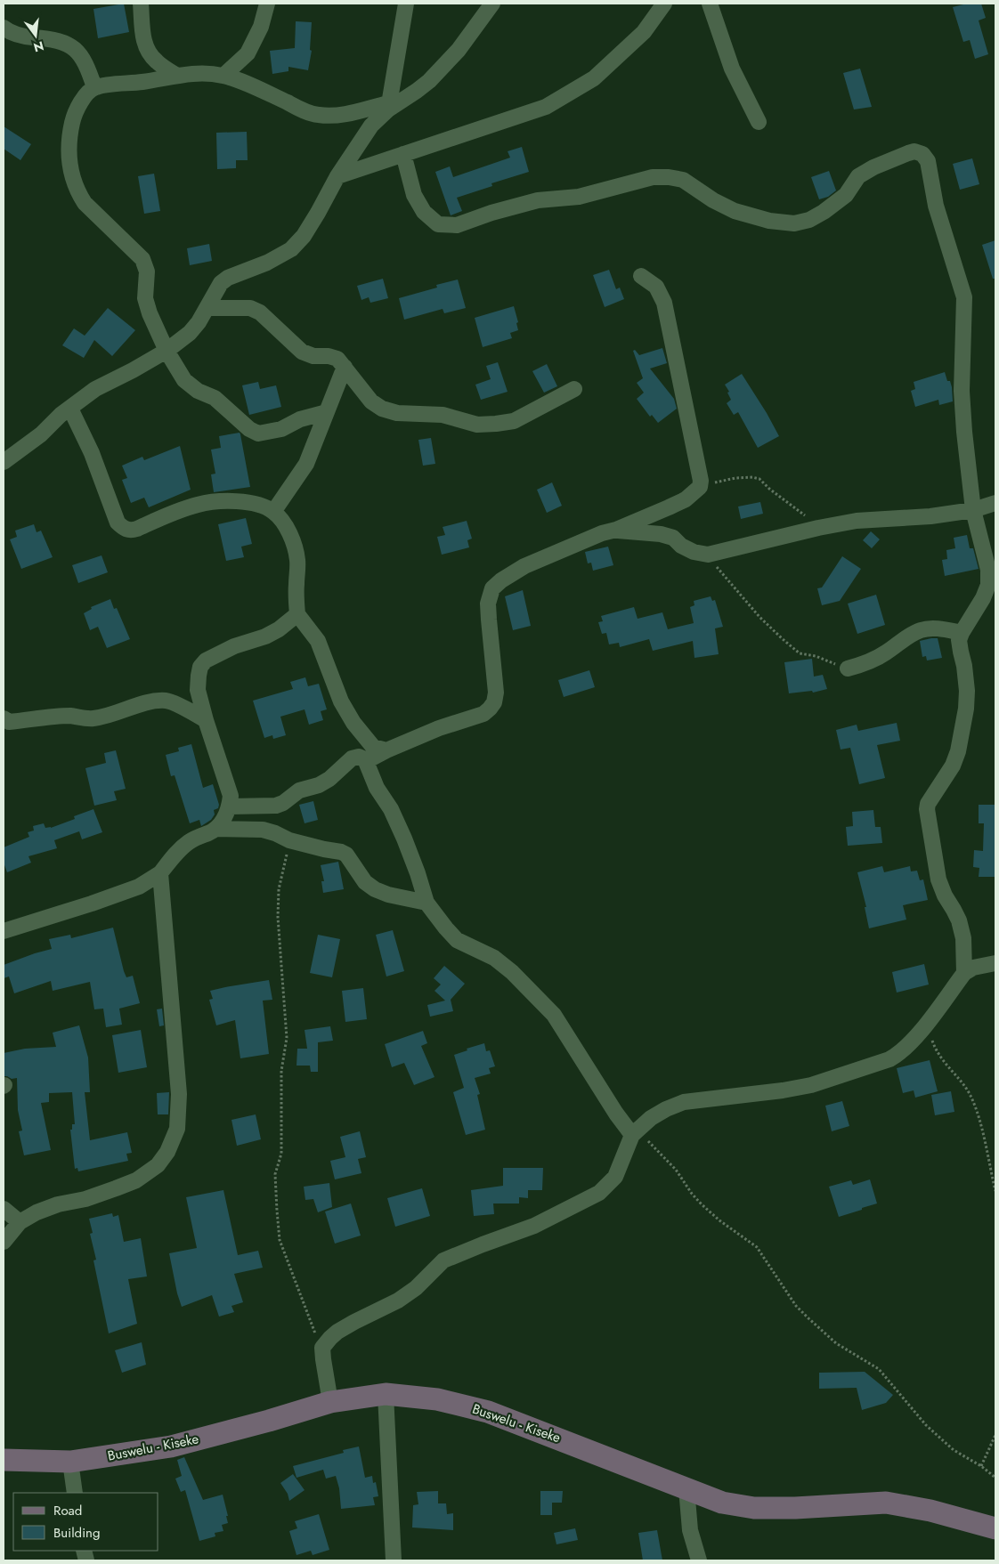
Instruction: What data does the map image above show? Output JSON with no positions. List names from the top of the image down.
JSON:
{
  "streets": {
    "main road": ["Buswelu - Kiseke"]
  },
  "legend": ["Road", "Building"],
  "north": "bottom"
}
